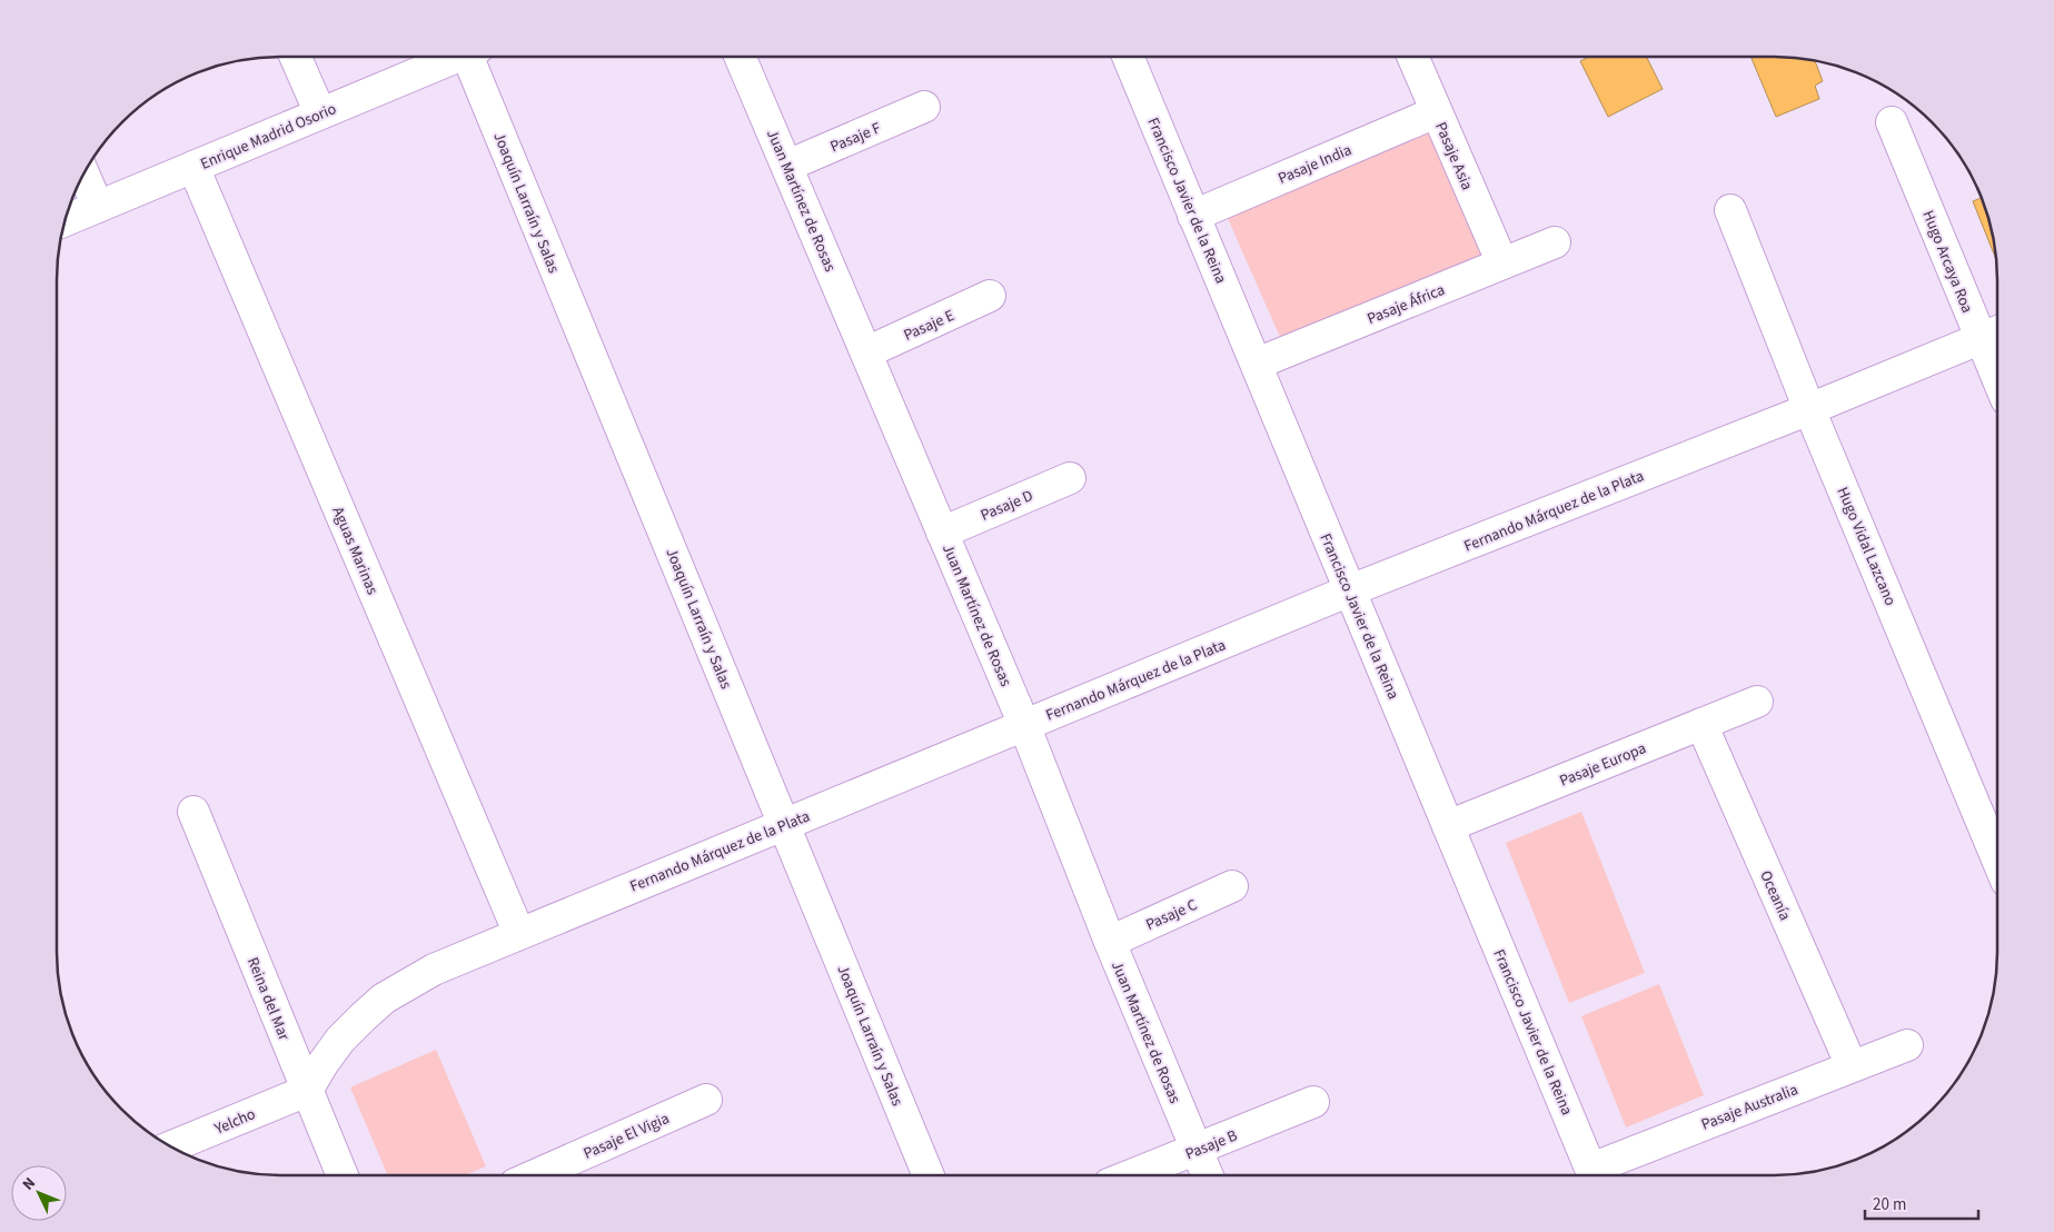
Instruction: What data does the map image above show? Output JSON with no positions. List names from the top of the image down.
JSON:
{
  "streets": {
    "street": [
      "Enrique Madrid Osorio",
      "Pasaje F",
      "Pasaje Asia",
      "Pasaje India",
      "Juan Martínez de Rosas",
      "Francisco Javier de la Reina",
      "Joaquín Larraín y Salas",
      "Hugo Arcaya Roa",
      "Pasaje África",
      "Pasaje E",
      "Pasaje D",
      "Fernando Márquez de la Plata",
      "Hugo Vidal Lazcano",
      "Aguas Marinas",
      "Pasaje Europa",
      "Oceanía",
      "Pasaje C",
      "Reina del Mar",
      "Pasaje Australia",
      "Yelcho",
      "Pasaje El Vigia",
      "Pasaje B"
    ]
  },
  "crossings": [
    ["Enrique Madrid Osorio", "Aguas Marinas"],
    ["Pasaje F", "Juan Martínez de Rosas"],
    ["Pasaje Asia", "Pasaje India"],
    ["Pasaje Asia", "Pasaje África"],
    ["Pasaje India", "Francisco Javier de la Reina"],
    ["Juan Martínez de Rosas", "Pasaje E"],
    ["Juan Martínez de Rosas", "Pasaje D"],
    ["Juan Martínez de Rosas", "Fernando Márquez de la Plata"],
    ["Juan Martínez de Rosas", "Pasaje C"],
    ["Juan Martínez de Rosas", "Pasaje B"],
    ["Francisco Javier de la Reina", "Pasaje África"],
    ["Francisco Javier de la Reina", "Fernando Márquez de la Plata"],
    ["Francisco Javier de la Reina", "Pasaje Europa"],
    ["Joaquín Larraín y Salas", "Fernando Márquez de la Plata"],
    ["Hugo Arcaya Roa", "Fernando Márquez de la Plata"],
    ["Fernando Márquez de la Plata", "Hugo Vidal Lazcano"],
    ["Fernando Márquez de la Plata", "Aguas Marinas"],
    ["Fernando Márquez de la Plata", "Reina del Mar"],
    ["Fernando Márquez de la Plata", "Yelcho"],
    ["Pasaje Europa", "Oceanía"],
    ["Oceanía", "Pasaje Australia"],
    ["Reina del Mar", "Yelcho"]
  ],
  "scale_bar": "20 m",
  "north": "top left"
}
